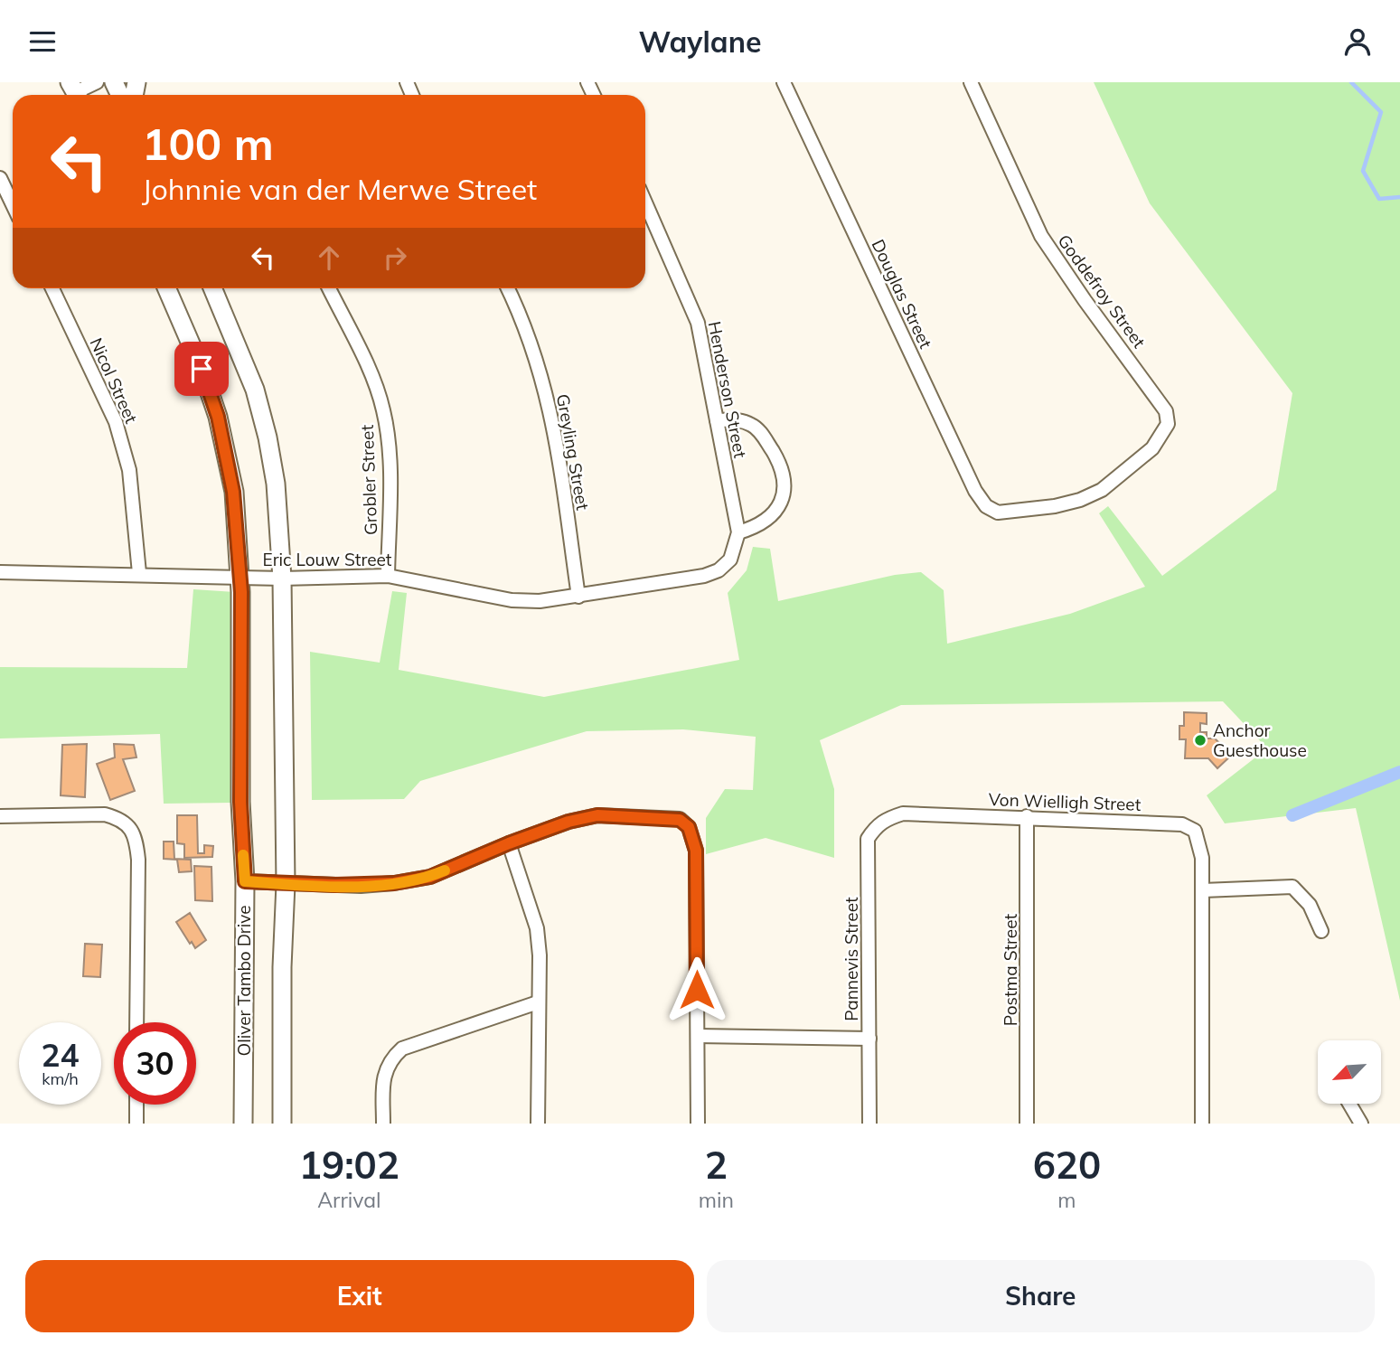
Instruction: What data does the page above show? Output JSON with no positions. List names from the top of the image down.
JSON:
{
  "streets": {
    "street": [
      "Goddefroy Street",
      "Douglas Street",
      "Nicol Street",
      "Henderson Street",
      "Greyling Street",
      "Grobler Street",
      "Eric Louw Street",
      "Von Wielligh Street",
      "Pannevis Street",
      "Postma Street",
      "Oliver Tambo Drive"
    ]
  },
  "crossings": [
    ["Goddefroy Street", "Douglas Street"],
    ["Nicol Street", "Eric Louw Street"],
    ["Henderson Street", "Eric Louw Street"],
    ["Greyling Street", "Eric Louw Street"],
    ["Grobler Street", "Eric Louw Street"],
    ["Eric Louw Street", "Oliver Tambo Drive"],
    ["Von Wielligh Street", "Pannevis Street"],
    ["Von Wielligh Street", "Postma Street"]
  ],
  "places": ["Anchor Guesthouse"],
  "north": "bottom left",
  "page": {
    "header": "Waylane",
    "turn": ["100 m", "Johnnie van der Merwe Street"],
    "speed": "24 km/h",
    "limit": "30",
    "eta": [
      "19:02",
      "Arrival",
      "2",
      "min",
      "620",
      "m"
    ],
    "buttons": ["Exit", "Share"]
  }
}
